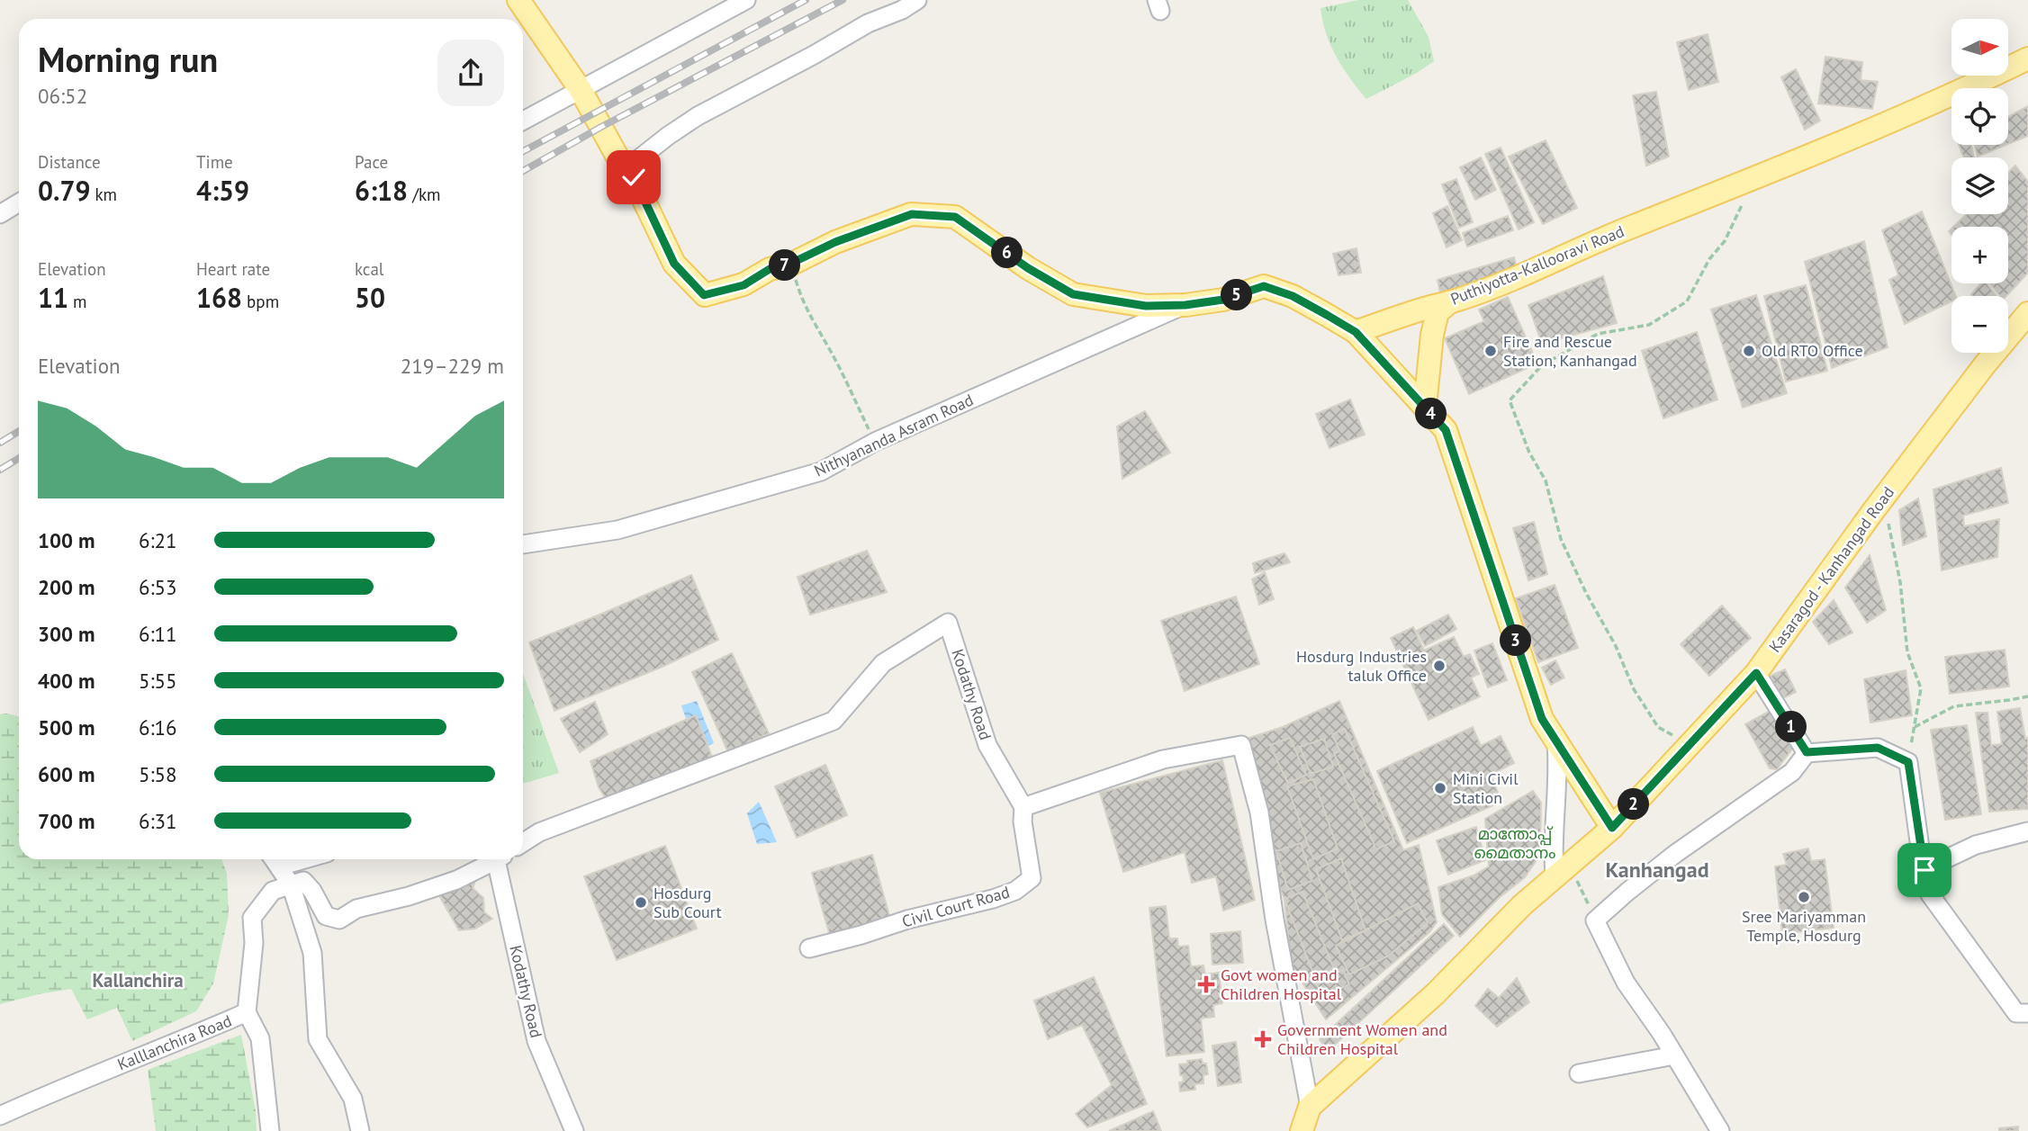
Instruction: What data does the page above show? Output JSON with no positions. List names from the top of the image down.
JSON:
{
  "streets": {
    "main road": ["Puthiyotta-Kallooravi Road", "Kasaragod - Kanhangad Road"],
    "street": [
      "Nithyananda Asram Road",
      "Kodathy Road",
      "Civil Court Road",
      "Kalllanchira Road"
    ]
  },
  "crossings": [
    ["Kodathy Road", "Civil Court Road"]
  ],
  "districts": ["Kanhangad", "Kallanchira"],
  "parks": ["മാന്തോപ്പ് മൈതാനം"],
  "places": {
    "other": [
      "Fire and Rescue Station, Kanhangad",
      "Old RTO Office",
      "Hosdurg Industries taluk Office",
      "Mini Civil Station",
      "Sree Mariyamman Temple, Hosdurg",
      "Hosdurg Sub Court"
    ],
    "health": ["Govt women and Children Hospital", "Government Women and Children Hospital"]
  },
  "north": "right",
  "page": {
    "map_buttons": ["+", "−"],
    "heading": ["Morning run", "06:52"],
    "stats": [
      ["Distance", "0.79 km"],
      ["Time", "4:59"],
      ["Pace", "6:18 /km"],
      ["Elevation", "11 m"],
      ["Heart rate", "168 bpm"],
      ["kcal", "50"]
    ],
    "pins": [
      "6",
      "7",
      "5",
      "4",
      "3",
      "1",
      "2"
    ],
    "chart": ["Elevation", "219–229 m"],
    "list": [
      {
        "name": "100 m",
        "note": "6:21"
      },
      {
        "name": "200 m",
        "note": "6:53"
      },
      {
        "name": "300 m",
        "note": "6:11"
      },
      {
        "name": "400 m",
        "note": "5:55"
      },
      {
        "name": "500 m",
        "note": "6:16"
      },
      {
        "name": "600 m",
        "note": "5:58"
      },
      {
        "name": "700 m",
        "note": "6:31"
      }
    ]
  }
}
